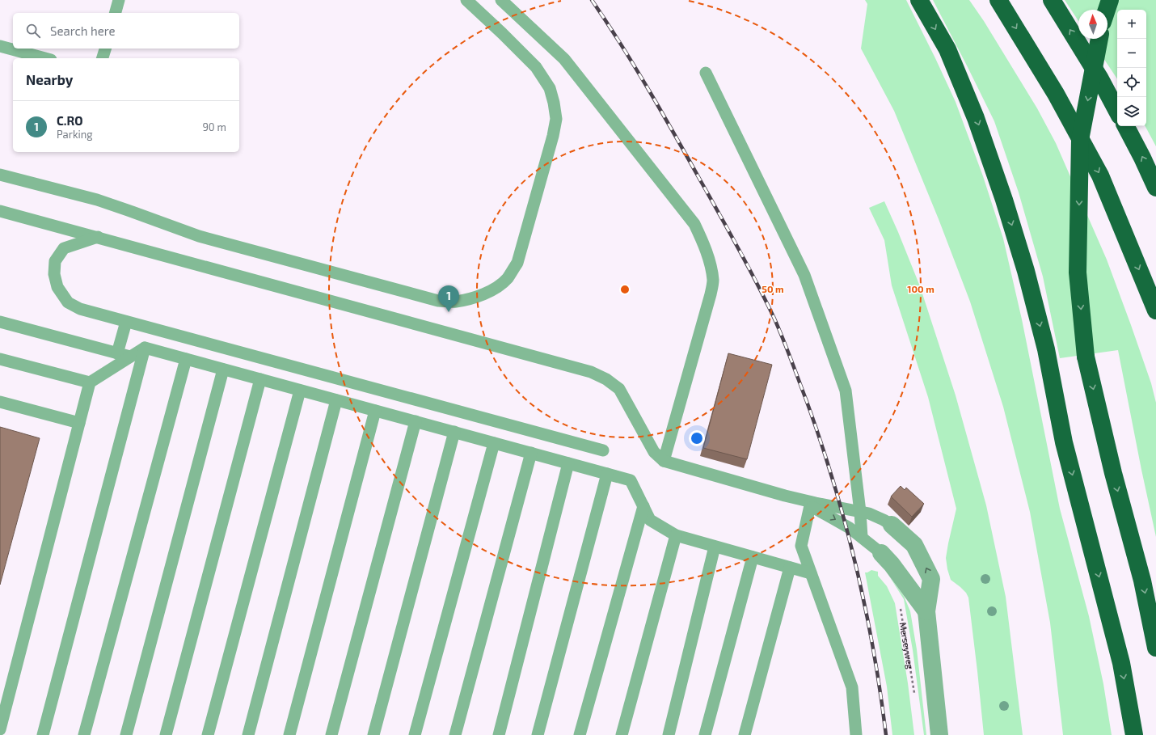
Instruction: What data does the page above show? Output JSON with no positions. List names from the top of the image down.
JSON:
{
  "streets": {
    "path": ["Merseyweg"]
  },
  "north": "top",
  "page": {
    "map_buttons": ["+", "−"],
    "search": "Search here",
    "heading": "Nearby",
    "list": [
      {
        "mark": "1",
        "name": "C.RO",
        "note": "Parking",
        "value": "90 m"
      }
    ],
    "pins": "1"
  },
  "rings": ["50 m", "100 m"]
}
